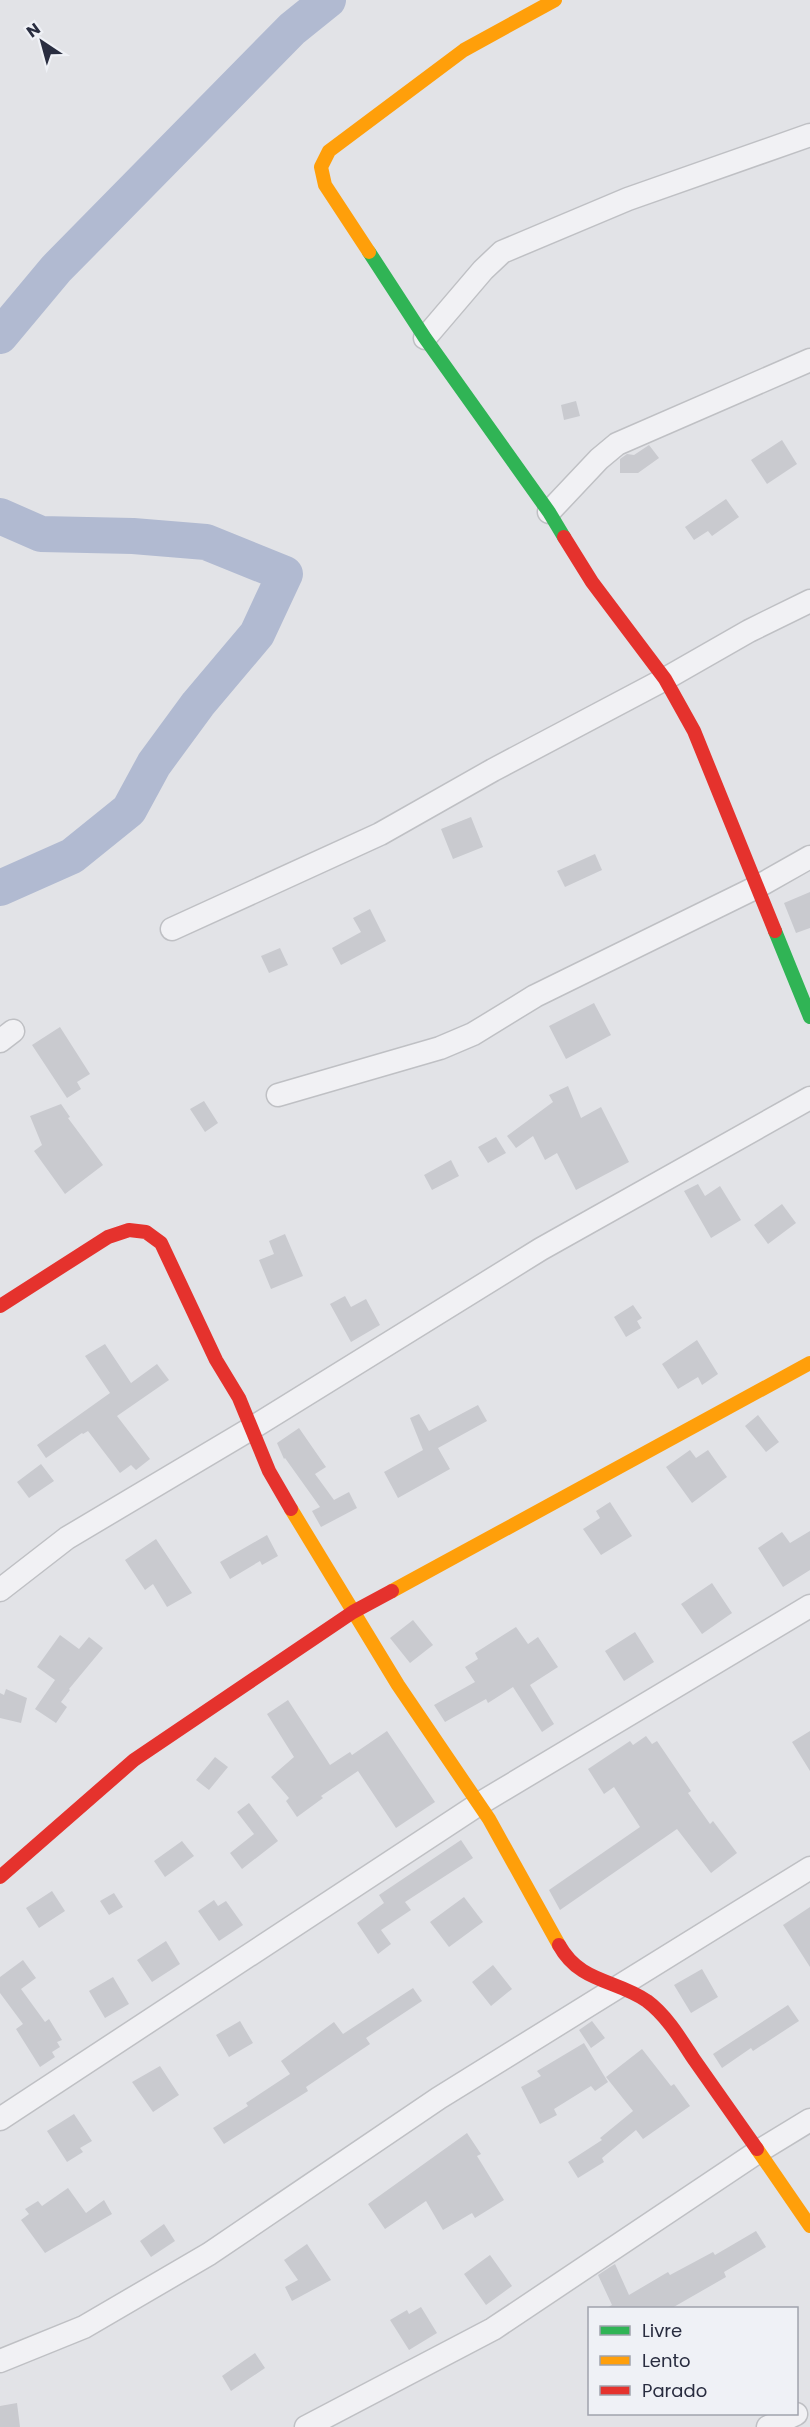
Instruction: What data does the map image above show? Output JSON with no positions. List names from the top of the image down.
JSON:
{
  "legend": ["Livre", "Lento", "Parado"],
  "north": "top left"
}
